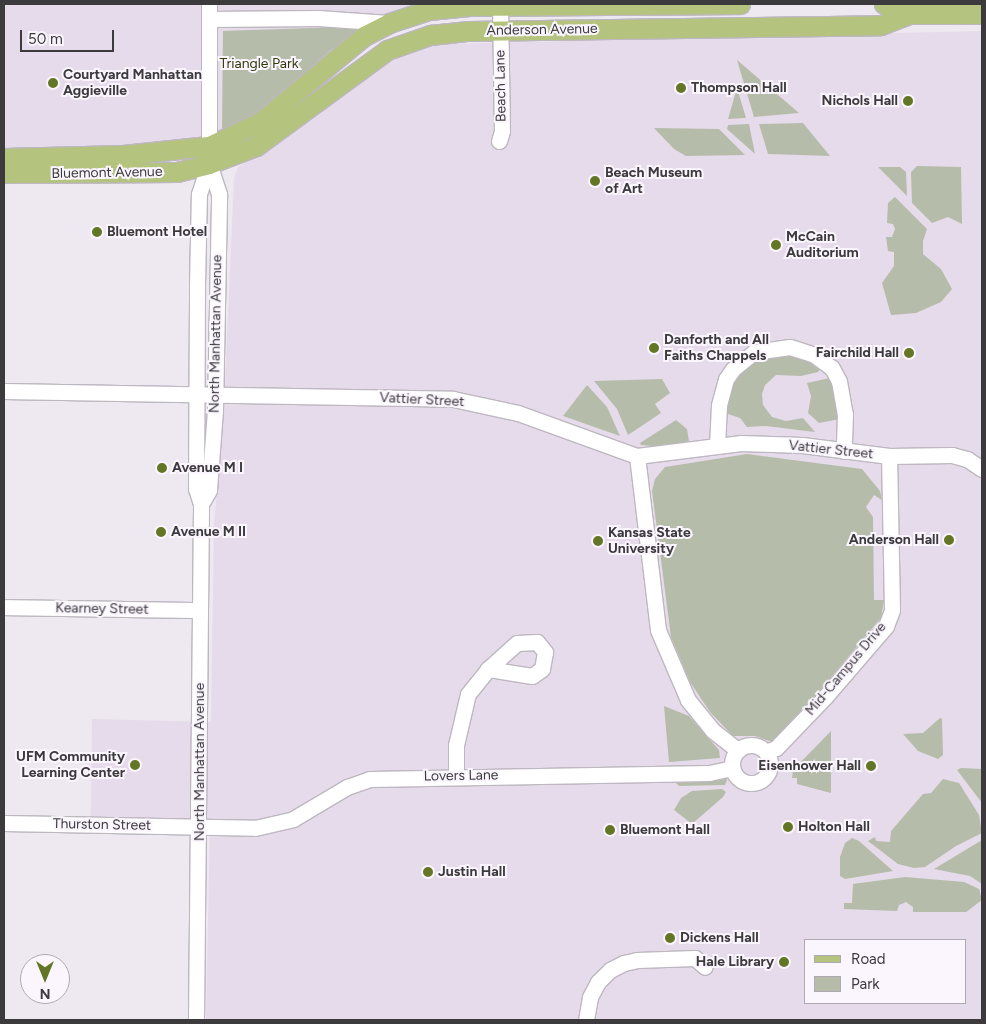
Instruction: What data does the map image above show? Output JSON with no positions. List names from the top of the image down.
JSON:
{
  "streets": {
    "main road": ["Anderson Avenue", "Bluemont Avenue"],
    "street": [
      "Beach Lane",
      "North Manhattan Avenue",
      "Vattier Street",
      "Kearney Street",
      "Mid-Campus Drive",
      "Lovers Lane",
      "Thurston Street"
    ]
  },
  "crossings": [
    ["Anderson Avenue", "Beach Lane"],
    ["Anderson Avenue", "Bluemont Avenue"],
    ["Anderson Avenue", "North Manhattan Avenue"],
    ["Bluemont Avenue", "North Manhattan Avenue"],
    ["North Manhattan Avenue", "Vattier Street"],
    ["North Manhattan Avenue", "Kearney Street"],
    ["North Manhattan Avenue", "Lovers Lane"],
    ["North Manhattan Avenue", "Thurston Street"],
    ["Vattier Street", "Mid-Campus Drive"],
    ["Mid-Campus Drive", "Lovers Lane"],
    ["Lovers Lane", "Thurston Street"]
  ],
  "parks": ["Triangle Park"],
  "places": [
    "Courtyard Manhattan Aggieville",
    "Thompson Hall",
    "Nichols Hall",
    "Beach Museum of Art",
    "Bluemont Hotel",
    "McCain Auditorium",
    "Danforth and All Faiths Chappels",
    "Fairchild Hall",
    "Avenue M I",
    "Avenue M II",
    "Anderson Hall",
    "Kansas State University",
    "UFM Community Learning Center",
    "Eisenhower Hall",
    "Holton Hall",
    "Bluemont Hall",
    "Justin Hall",
    "Dickens Hall",
    "Hale Library"
  ],
  "legend": ["Road", "Park"],
  "scale_bar": "50 m",
  "north": "bottom"
}
